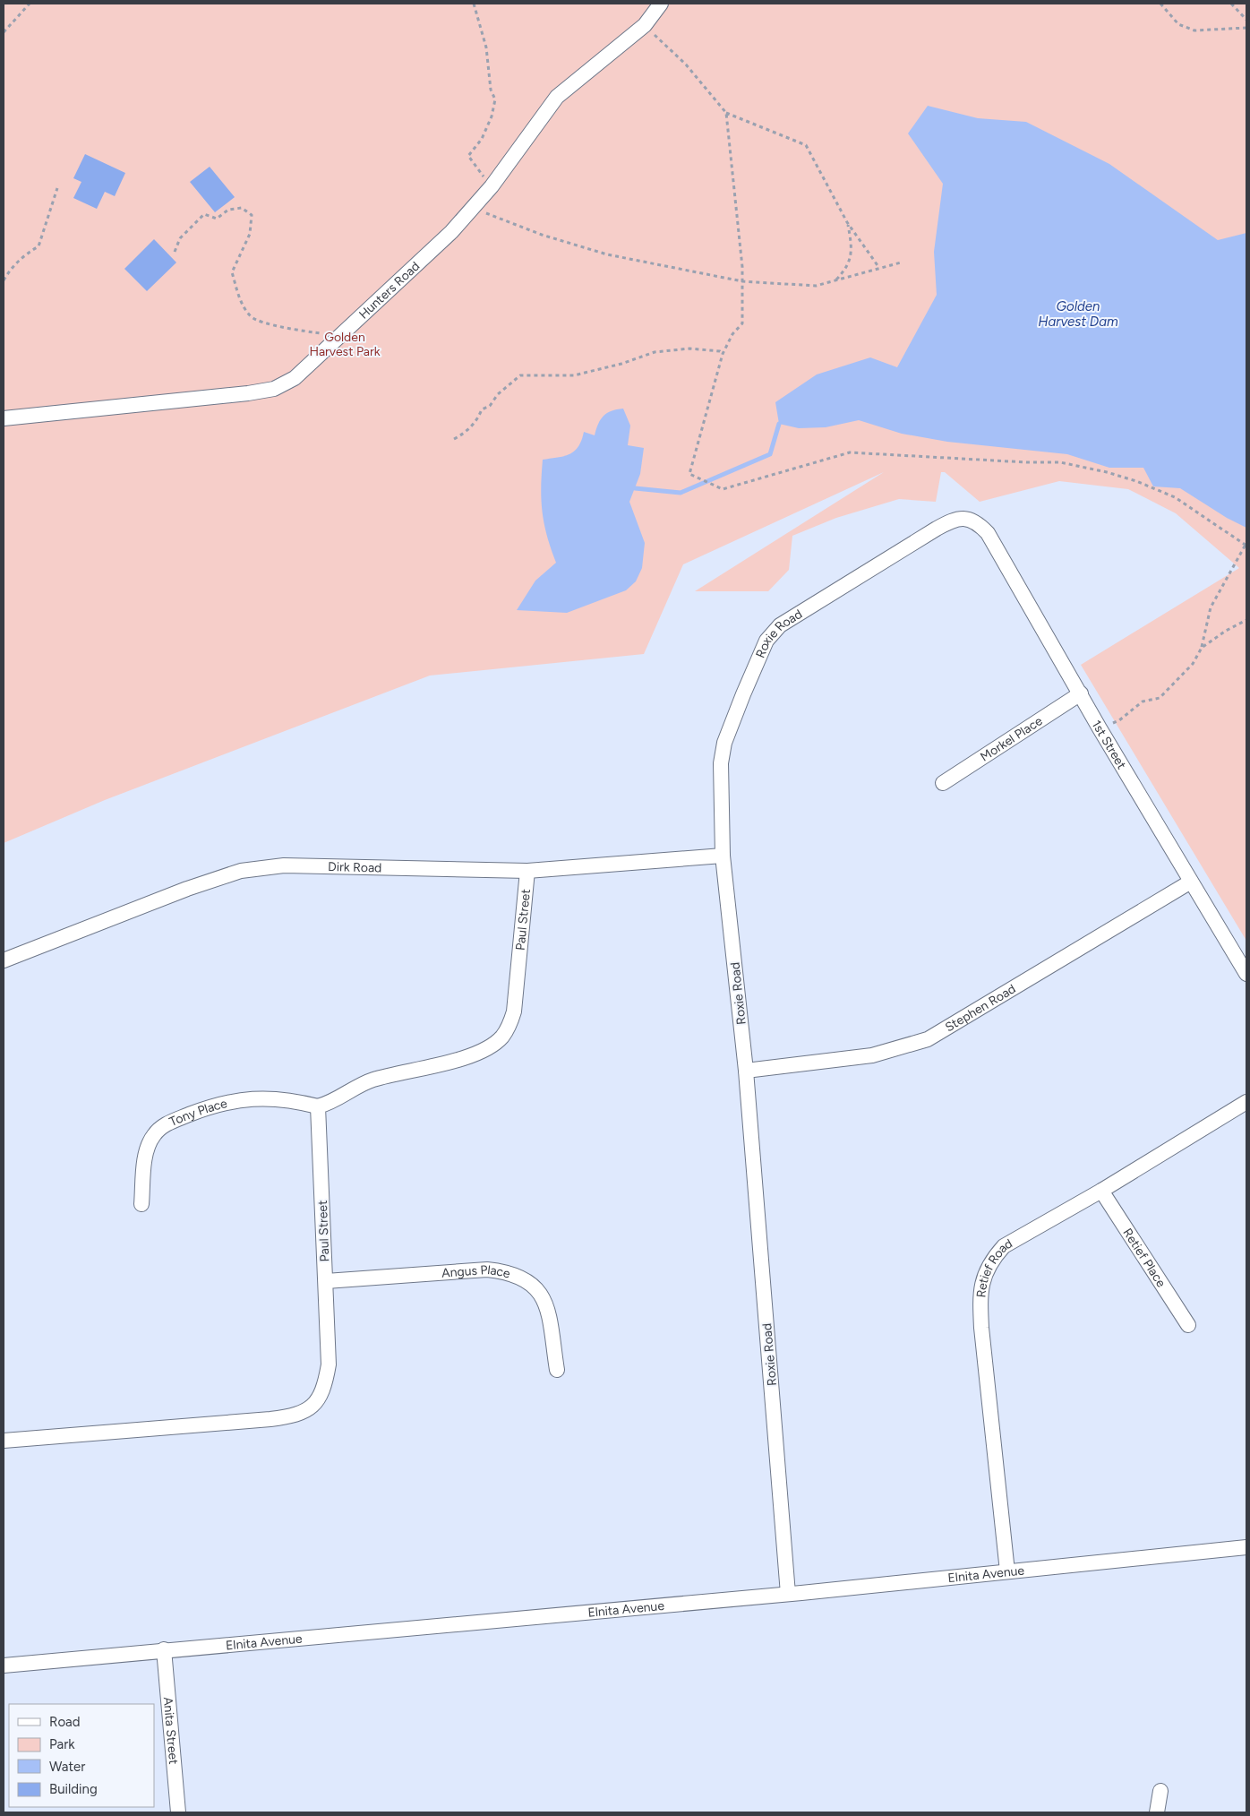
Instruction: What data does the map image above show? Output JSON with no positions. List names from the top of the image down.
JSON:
{
  "streets": {
    "street": [
      "Hunters Road",
      "Roxie Road",
      "Morkel Place",
      "1st Street",
      "Dirk Road",
      "Paul Street",
      "Stephen Road",
      "Tony Place",
      "Retief Place",
      "Retief Road",
      "Angus Place",
      "Elnita Avenue",
      "Anita Street"
    ]
  },
  "crossings": [
    ["Roxie Road", "1st Street"],
    ["Roxie Road", "Dirk Road"],
    ["Roxie Road", "Stephen Road"],
    ["Roxie Road", "Elnita Avenue"],
    ["Morkel Place", "1st Street"],
    ["1st Street", "Stephen Road"],
    ["Dirk Road", "Paul Street"],
    ["Paul Street", "Tony Place"],
    ["Paul Street", "Angus Place"],
    ["Retief Place", "Retief Road"],
    ["Retief Road", "Elnita Avenue"],
    ["Elnita Avenue", "Anita Street"]
  ],
  "water": ["Golden Harvest Dam"],
  "parks": ["Golden Harvest Park"],
  "legend": [
    "Road",
    "Park",
    "Water",
    "Building"
  ]
}
